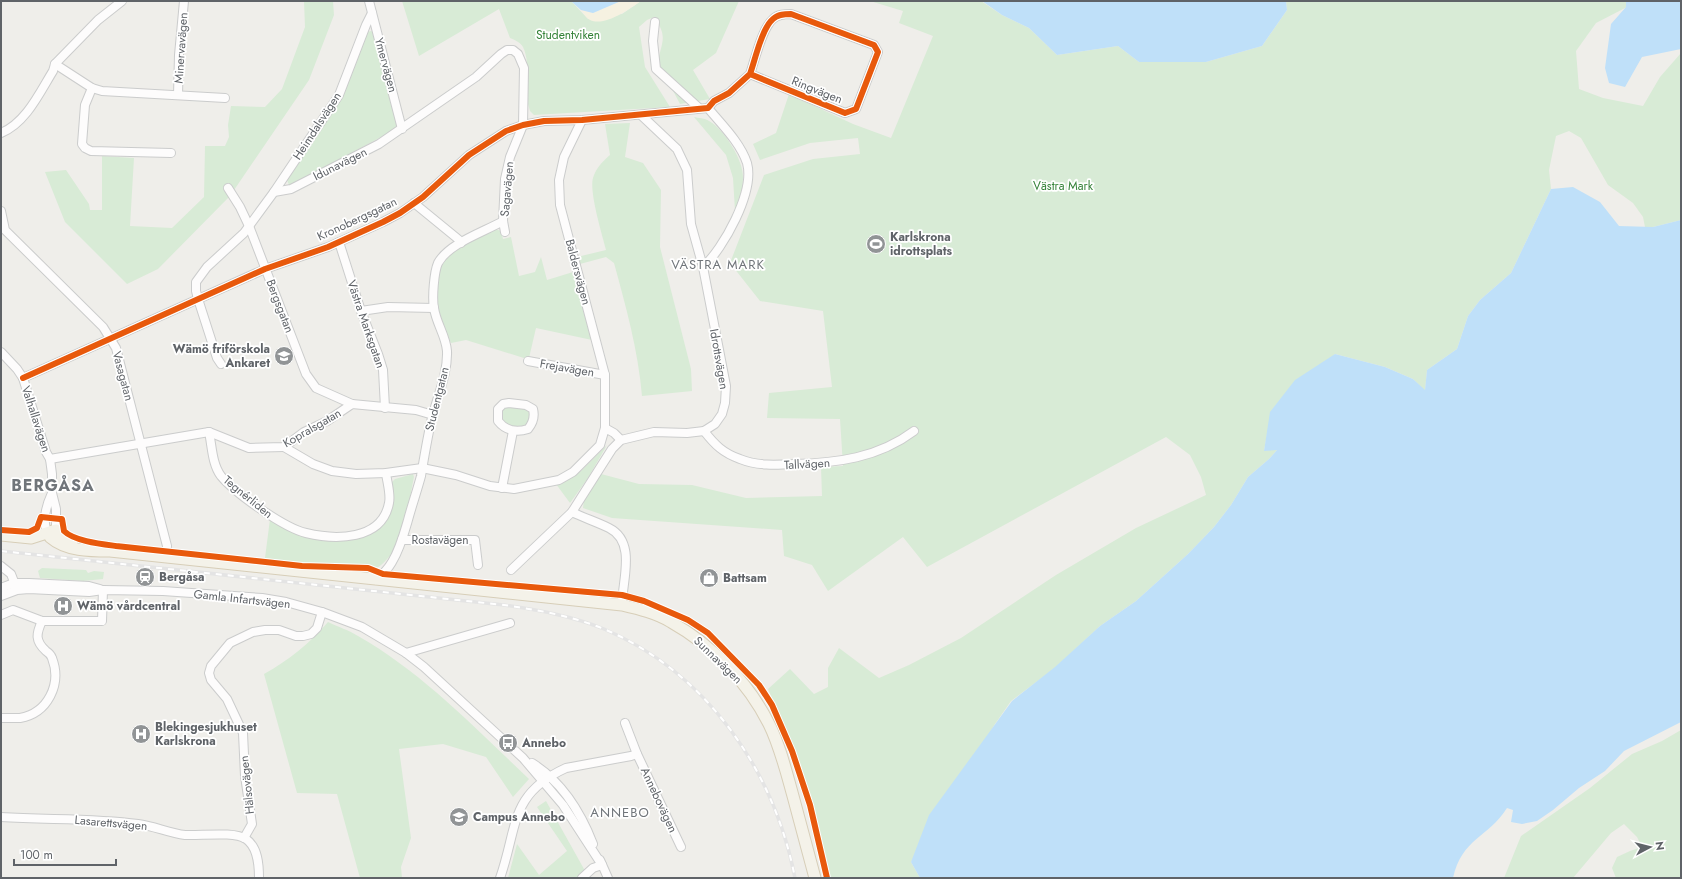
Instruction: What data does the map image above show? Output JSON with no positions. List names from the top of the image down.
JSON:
{
  "streets": {
    "main road": ["Sunnavägen"],
    "street": [
      "Minervavägen",
      "Ymervägen",
      "Ringvägen",
      "Heimdalsvägen",
      "Idunavägen",
      "Sagavägen",
      "Kronobergsgatan",
      "Baldersvägen",
      "Bergsgatan",
      "Västra Marksgatan",
      "Idrottsvägen",
      "Frejavägen",
      "Vasagatan",
      "Studentgatan",
      "Valhallavägen",
      "Kopralsgatan",
      "Tallvägen",
      "Tegnérliden",
      "Rostavägen",
      "Gamla Infartsvägen",
      "Hälsovägen",
      "Annebovägen",
      "Lasarettsvägen"
    ]
  },
  "crossings": [
    ["Ymervägen", "Heimdalsvägen"],
    ["Ymervägen", "Idunavägen"],
    ["Heimdalsvägen", "Idunavägen"],
    ["Idunavägen", "Sagavägen"],
    ["Idunavägen", "Kronobergsgatan"],
    ["Sagavägen", "Kronobergsgatan"],
    ["Sagavägen", "Studentgatan"],
    ["Kronobergsgatan", "Baldersvägen"],
    ["Kronobergsgatan", "Bergsgatan"],
    ["Kronobergsgatan", "Västra Marksgatan"],
    ["Kronobergsgatan", "Idrottsvägen"],
    ["Kronobergsgatan", "Vasagatan"],
    ["Kronobergsgatan", "Valhallavägen"],
    ["Baldersvägen", "Frejavägen"],
    ["Baldersvägen", "Studentgatan"],
    ["Baldersvägen", "Kopralsgatan"],
    ["Baldersvägen", "Tegnérliden"],
    ["Bergsgatan", "Kopralsgatan"],
    ["Västra Marksgatan", "Kopralsgatan"],
    ["Idrottsvägen", "Tallvägen"],
    ["Vasagatan", "Sunnavägen"],
    ["Studentgatan", "Kopralsgatan"],
    ["Studentgatan", "Rostavägen"],
    ["Studentgatan", "Sunnavägen"],
    ["Valhallavägen", "Sunnavägen"],
    ["Kopralsgatan", "Tegnérliden"],
    ["Gamla Infartsvägen", "Hälsovägen"],
    ["Gamla Infartsvägen", "Annebovägen"],
    ["Hälsovägen", "Lasarettsvägen"]
  ],
  "districts": ["VÄSTRA MARK", "BERGÅSA", "ANNEBO"],
  "parks": ["Studentviken", "Västra Mark"],
  "places": {
    "sports": ["Karlskrona idrottsplats"],
    "school or university": ["Wämö friförskola Ankaret", "Campus Annebo"],
    "station": ["Bergåsa"],
    "shop": ["Battsam"],
    "hospital": ["Wämö vårdcentral", "Blekingesjukhuset Karlskrona"],
    "bus stop": ["Annebo"]
  },
  "scale_bar": "100 m",
  "north": "right"
}
